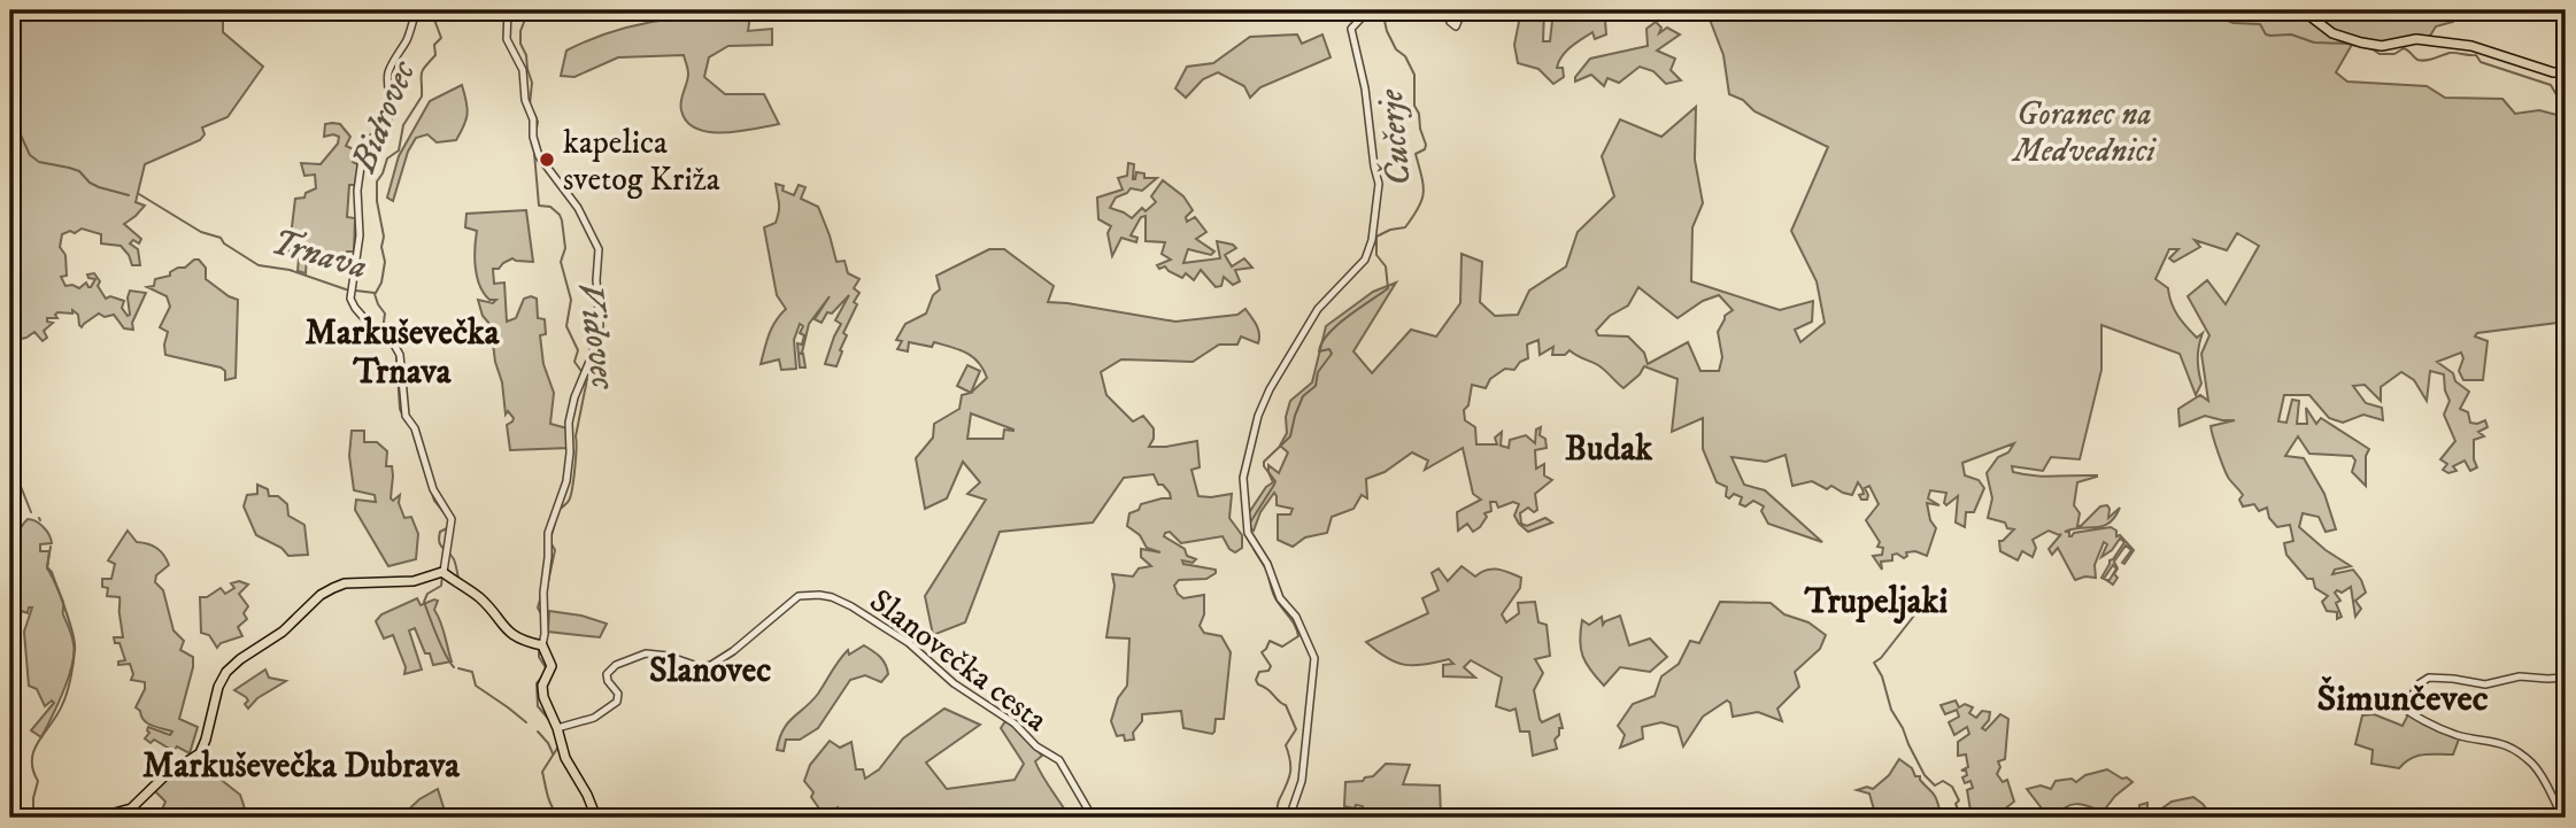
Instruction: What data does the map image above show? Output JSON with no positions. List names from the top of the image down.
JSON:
{
  "streets": {
    "street": ["Slanovečka cesta"]
  },
  "districts": [
    "Markuševečka Trnava",
    "Budak",
    "Trupeljaki",
    "Slanovec",
    "Šimunčevec",
    "Markuševečka Dubrava"
  ],
  "water": [
    "Bidrovec",
    "Čučerje",
    "Trnava",
    "Vidovec"
  ],
  "parks": ["Goranec na Medvednici"],
  "places": ["kapelica svetog Križa"]
}
